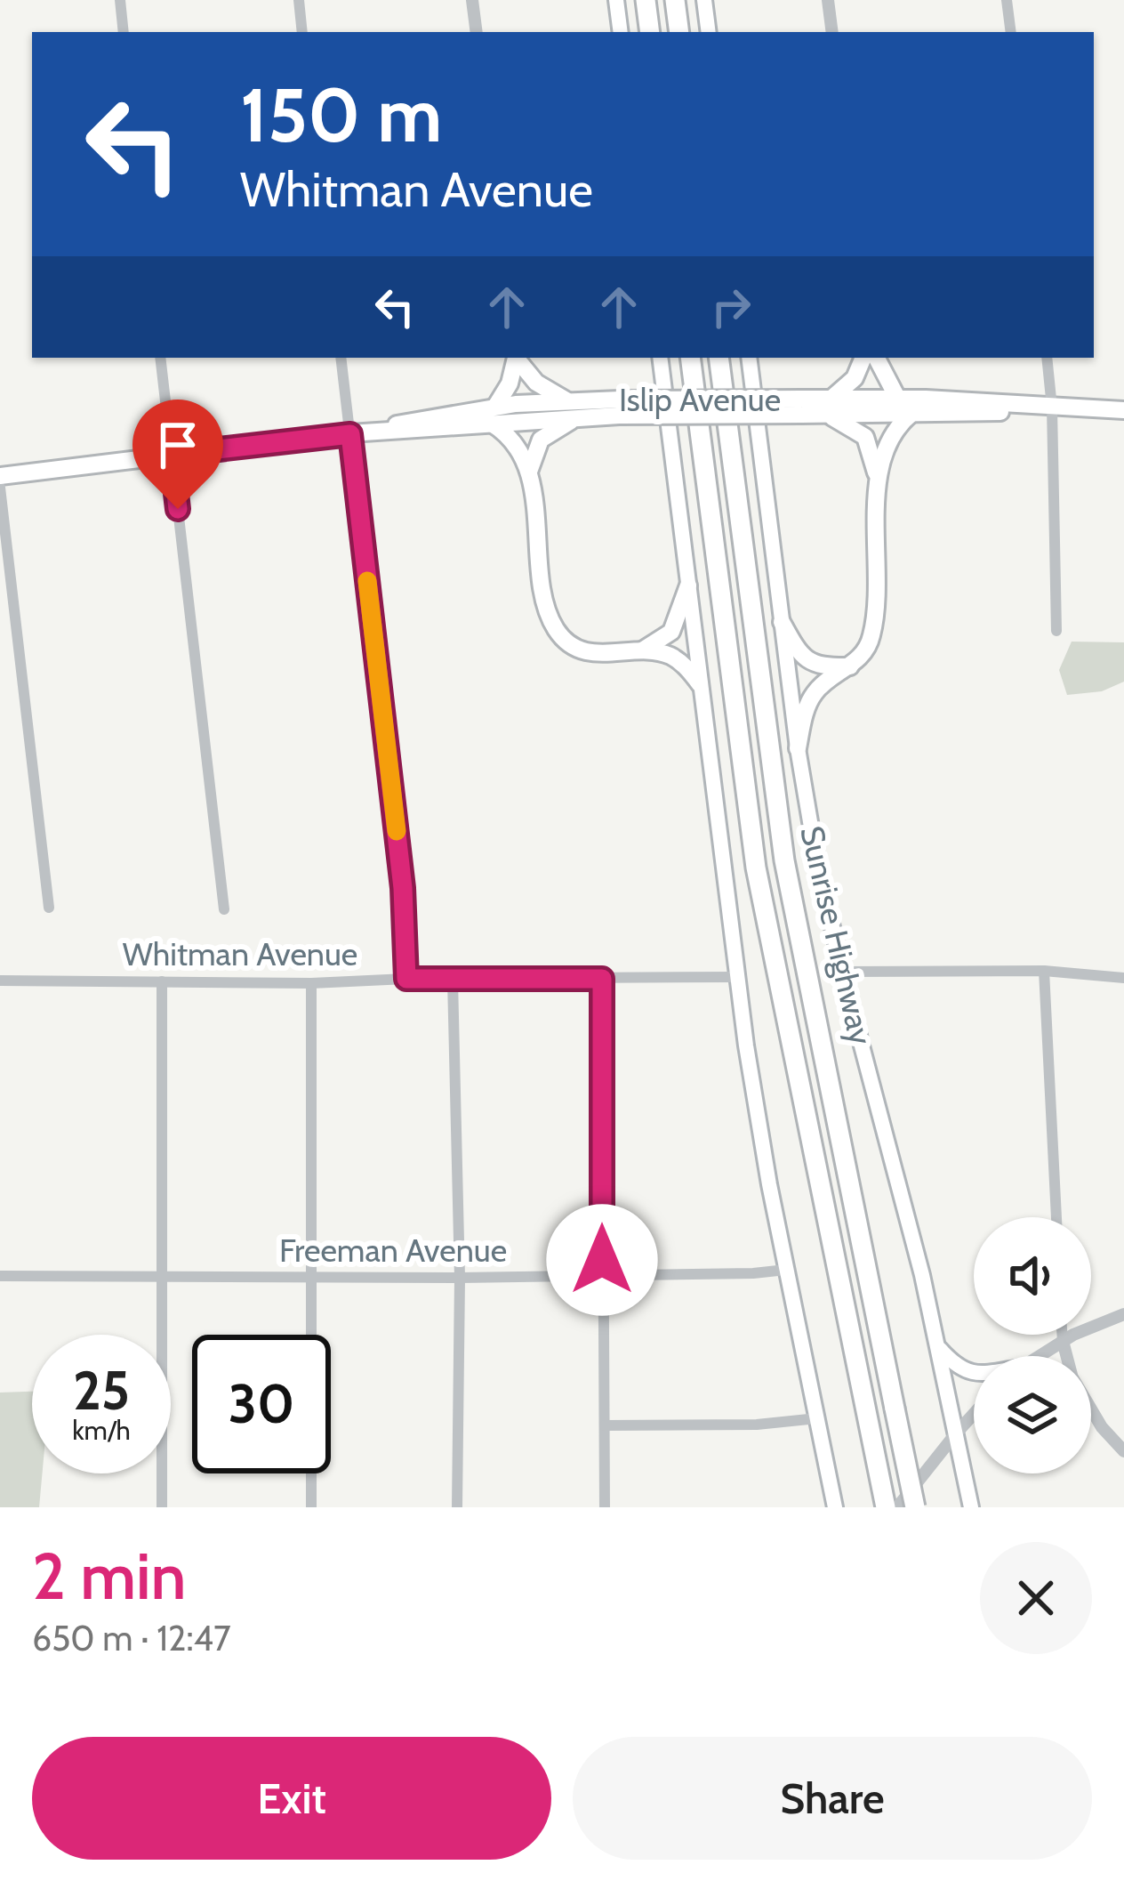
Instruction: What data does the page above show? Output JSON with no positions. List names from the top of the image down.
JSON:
{
  "streets": {
    "highway": ["Sunrise Highway"],
    "main road": ["Islip Avenue"],
    "street": ["Whitman Avenue", "Freeman Avenue"]
  },
  "page": {
    "turn": ["150 m", "Whitman Avenue"],
    "speed": "25 km/h",
    "limit": "30",
    "heading": ["2 min", "650 m · 12:47"],
    "buttons": ["Exit", "Share"]
  }
}
